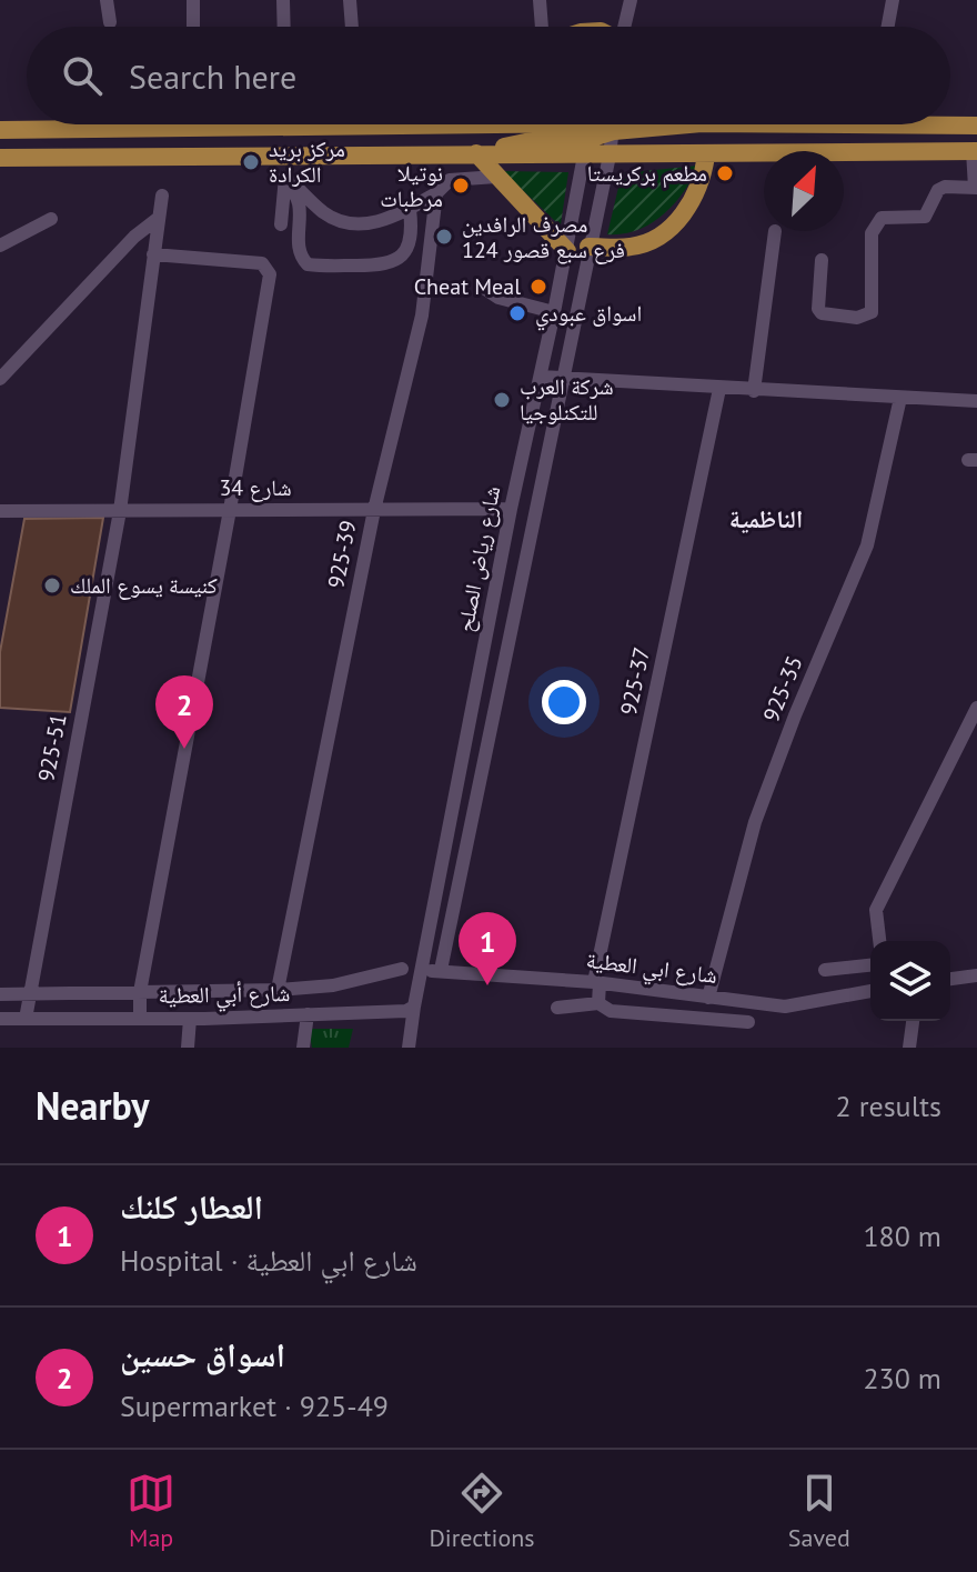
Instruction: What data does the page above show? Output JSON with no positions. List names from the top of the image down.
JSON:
{
  "streets": {
    "street": [
      "شارع 34",
      "925-39",
      "شارع رياض الصلح",
      "925-37",
      "925-35",
      "925-51",
      "شارع ابي العطية",
      "شارع أبي العطية"
    ]
  },
  "crossings": [
    ["شارع 34", "925-39"],
    ["شارع 34", "شارع رياض الصلح"],
    ["شارع 34", "925-51"],
    ["925-39", "شارع أبي العطية"],
    ["شارع رياض الصلح", "شارع ابي العطية"],
    ["925-37", "شارع ابي العطية"],
    ["925-35", "شارع ابي العطية"],
    ["925-51", "شارع أبي العطية"]
  ],
  "districts": ["الناظمية"],
  "places": [
    "مركز بريد الكرادة",
    "مطعم بركريستا",
    "نوتيلا مرطبات",
    "مصرف الرافدين فرع سبع قصور 124",
    "Cheat Meal",
    "اسواق عبودي",
    "شركة العرب للتكنلوجيا",
    "كنيسة يسوع الملك"
  ],
  "north": "top right",
  "page": {
    "search": "Search here",
    "pins": ["2", "1"],
    "heading": ["Nearby", "2 results"],
    "list": [
      {
        "mark": "1",
        "name": "العطار كلنك",
        "note": "Hospital · شارع ابي العطية",
        "value": "180 m"
      },
      {
        "mark": "2",
        "name": "اسواق حسين",
        "note": "Supermarket · 925-49",
        "value": "230 m"
      }
    ],
    "nav": ["Map", "Directions", "Saved"]
  }
}
